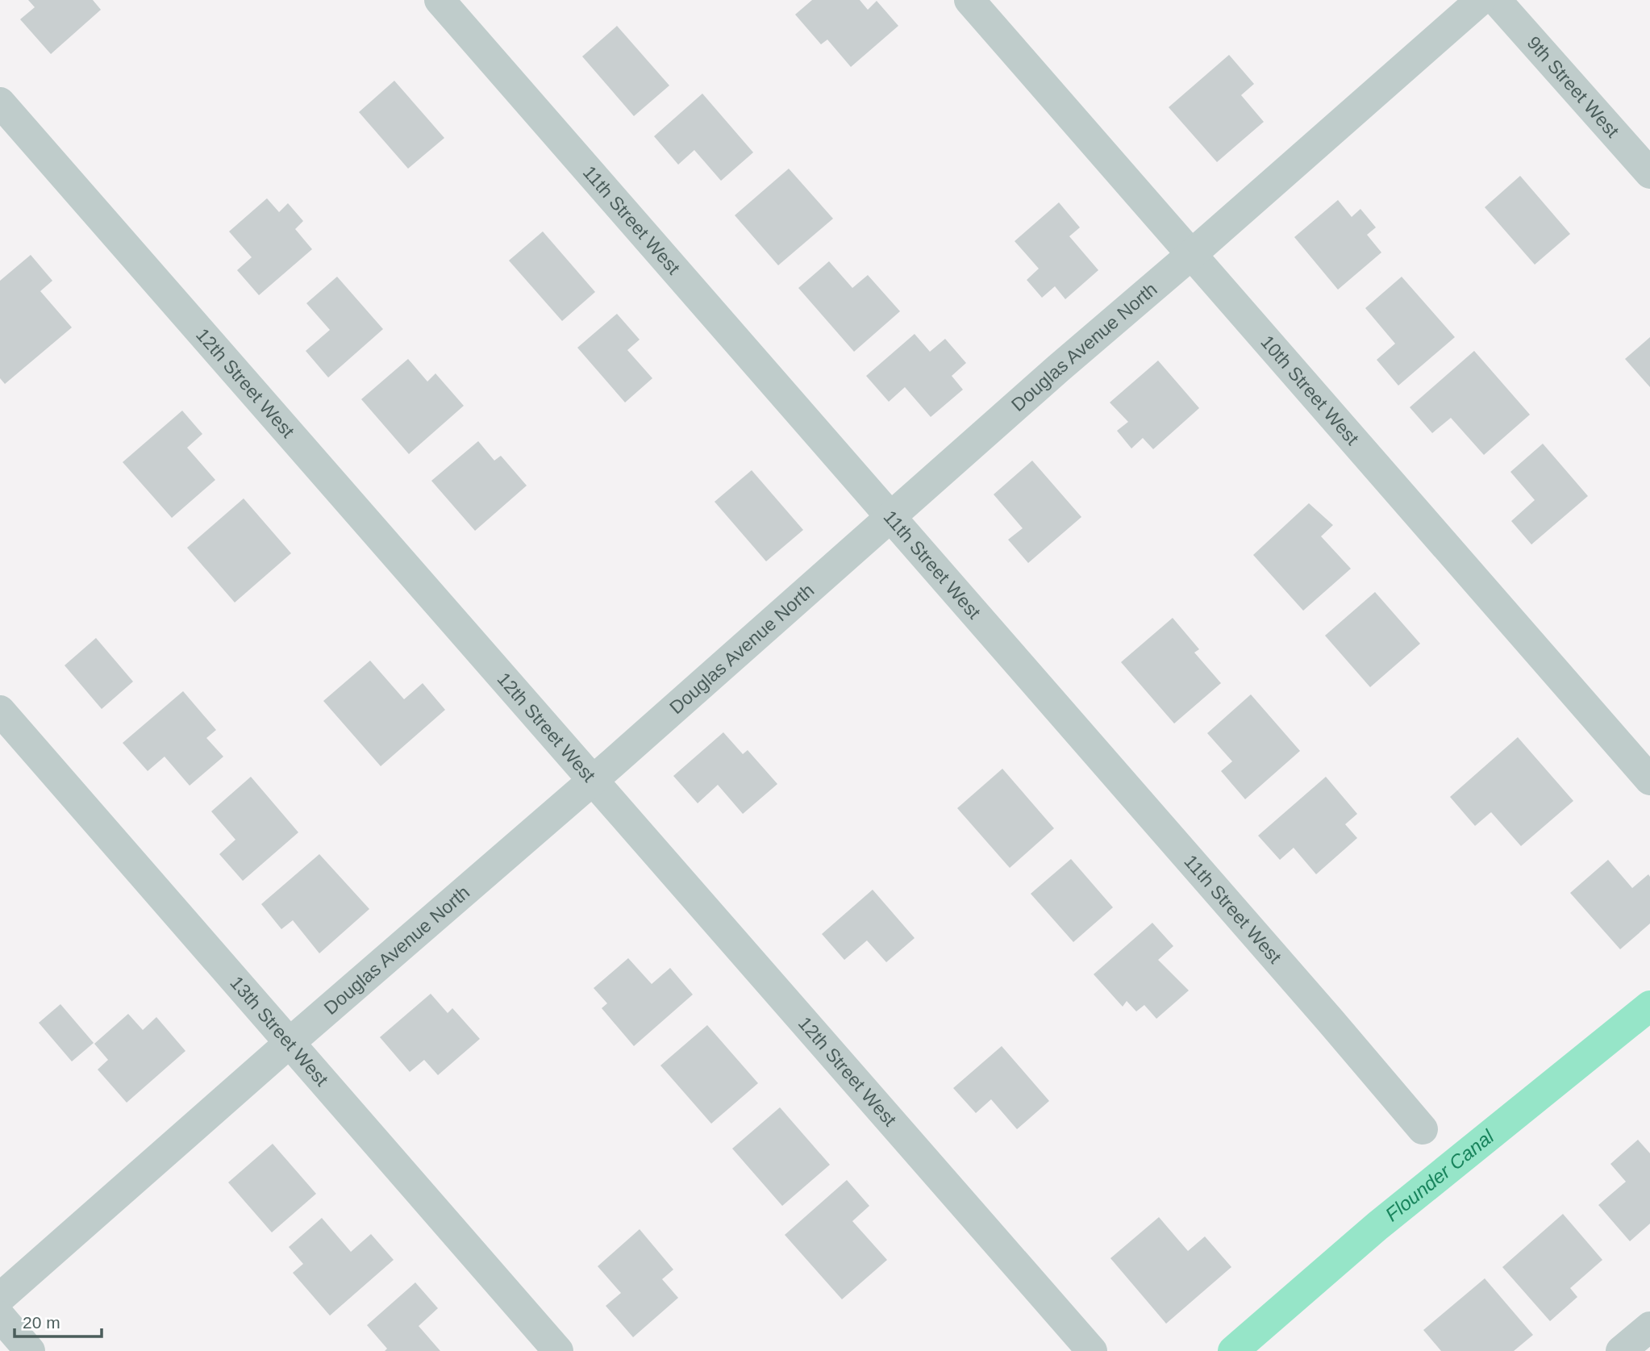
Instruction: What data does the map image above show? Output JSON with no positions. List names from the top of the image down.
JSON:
{
  "streets": {
    "street": [
      "9th Street West",
      "11th Street West",
      "Douglas Avenue North",
      "12th Street West",
      "10th Street West",
      "13th Street West"
    ]
  },
  "crossings": [
    ["11th Street West", "Douglas Avenue North"],
    ["Douglas Avenue North", "12th Street West"],
    ["Douglas Avenue North", "10th Street West"],
    ["Douglas Avenue North", "13th Street West"]
  ],
  "water": ["Flounder Canal"],
  "scale_bar": "20 m"
}
